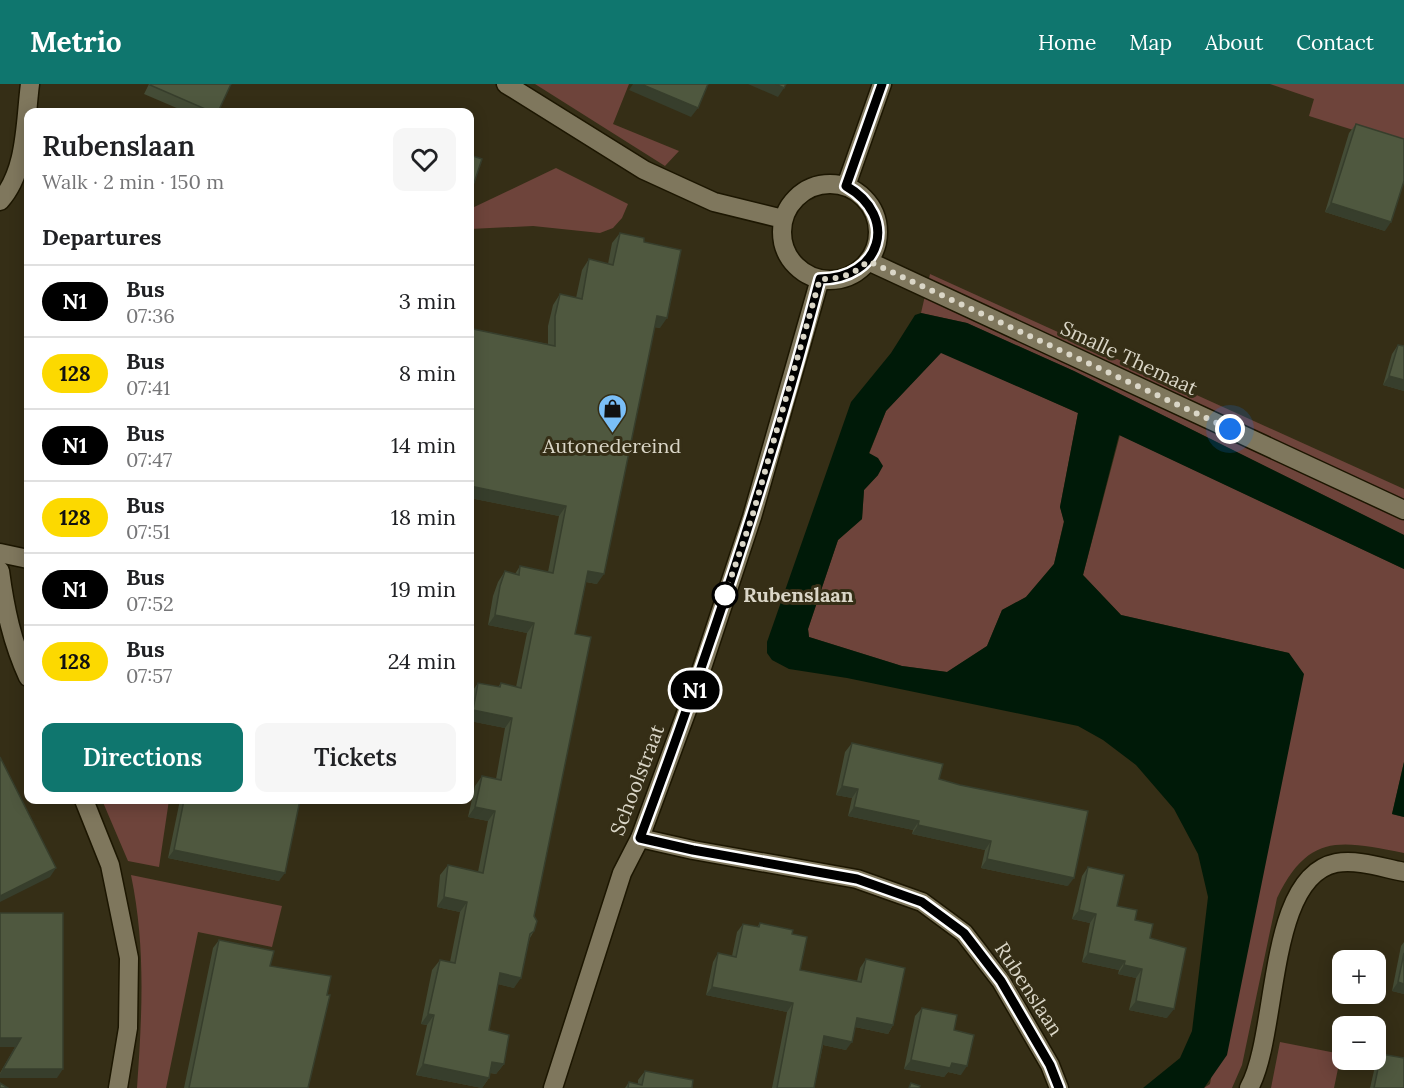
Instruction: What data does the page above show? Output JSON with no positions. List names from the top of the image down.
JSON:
{
  "streets": {
    "street": ["Smalle Themaat", "Schoolstraat", "Rubenslaan"]
  },
  "crossings": [
    ["Smalle Themaat", "Schoolstraat"],
    ["Schoolstraat", "Rubenslaan"]
  ],
  "places": {
    "shop": ["Autonedereind"],
    "other": ["Rubenslaan"]
  },
  "lines": ["bus line N1"],
  "page": {
    "header": "Metrio",
    "nav": [
      "Home",
      "Map",
      "About",
      "Contact"
    ],
    "on_map": "N1",
    "heading": [
      ["Rubenslaan", "Walk · 2 min · 150 m"],
      "Departures"
    ],
    "list": [
      {
        "mark": "N1",
        "name": "Bus",
        "note": "07:36",
        "value": "3 min"
      },
      {
        "mark": "128",
        "name": "Bus",
        "note": "07:41",
        "value": "8 min"
      },
      {
        "mark": "N1",
        "name": "Bus",
        "note": "07:47",
        "value": "14 min"
      },
      {
        "mark": "128",
        "name": "Bus",
        "note": "07:51",
        "value": "18 min"
      },
      {
        "mark": "N1",
        "name": "Bus",
        "note": "07:52",
        "value": "19 min"
      },
      {
        "mark": "128",
        "name": "Bus",
        "note": "07:57",
        "value": "24 min"
      }
    ],
    "buttons": ["Directions", "Tickets"],
    "map_buttons": ["+", "−"]
  }
}
